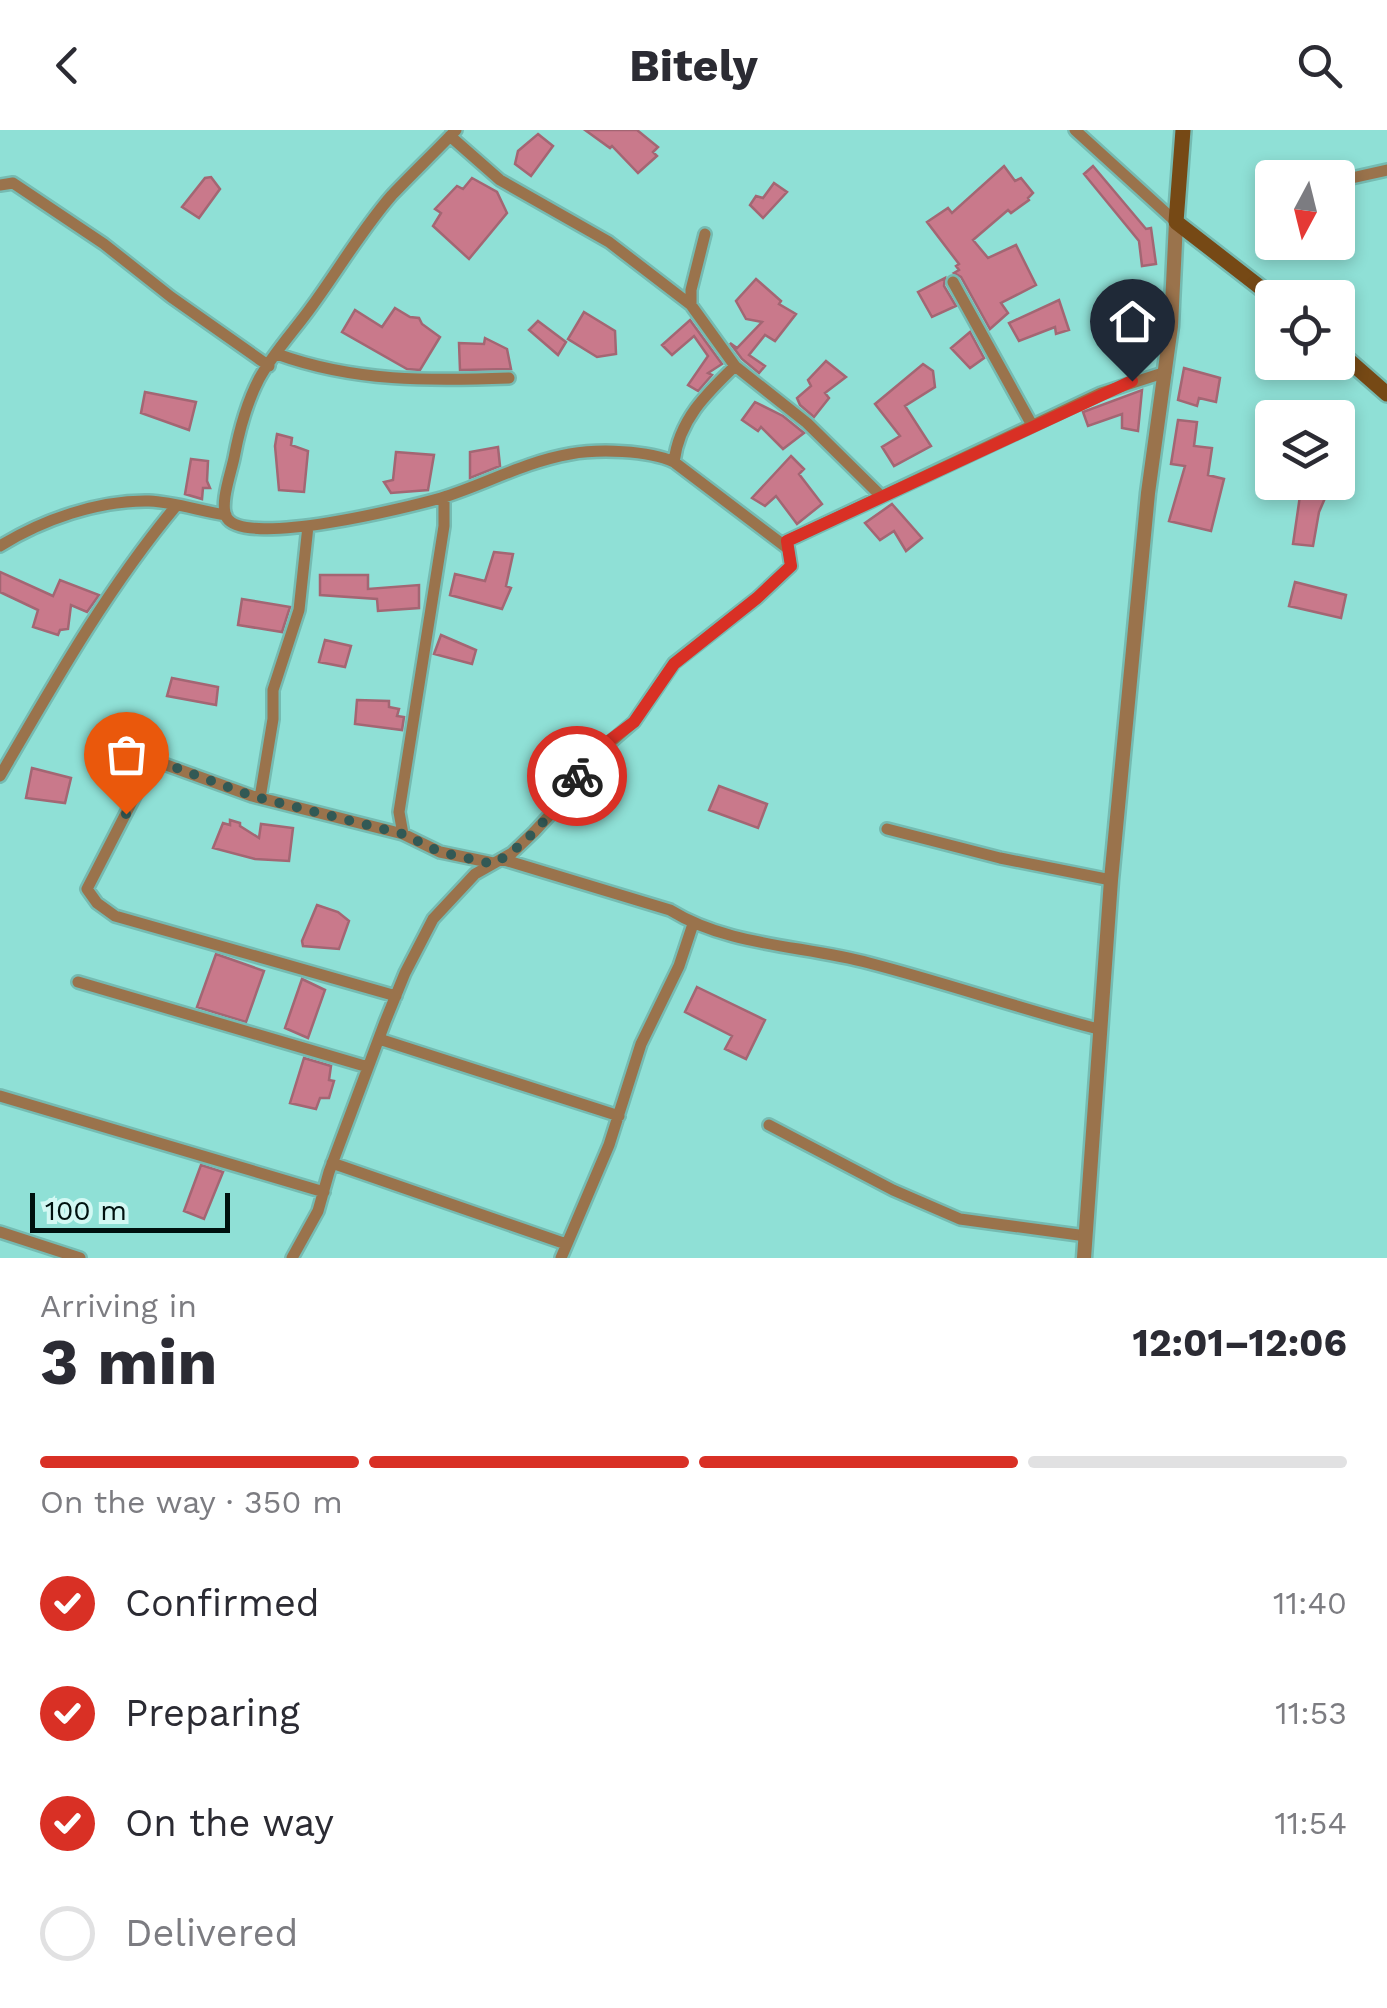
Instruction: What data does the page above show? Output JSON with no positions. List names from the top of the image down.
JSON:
{
  "scale_bar": "100 m",
  "north": "bottom",
  "page": {
    "header": "Bitely",
    "scale": "100 m",
    "heading": ["3 min", "Arriving in", "12:01–12:06"],
    "bar": "On the way · 350 m",
    "list": [
      ["Confirmed", "11:40"],
      ["Preparing", "11:53"],
      ["On the way", "11:54"],
      "Delivered"
    ]
  }
}
